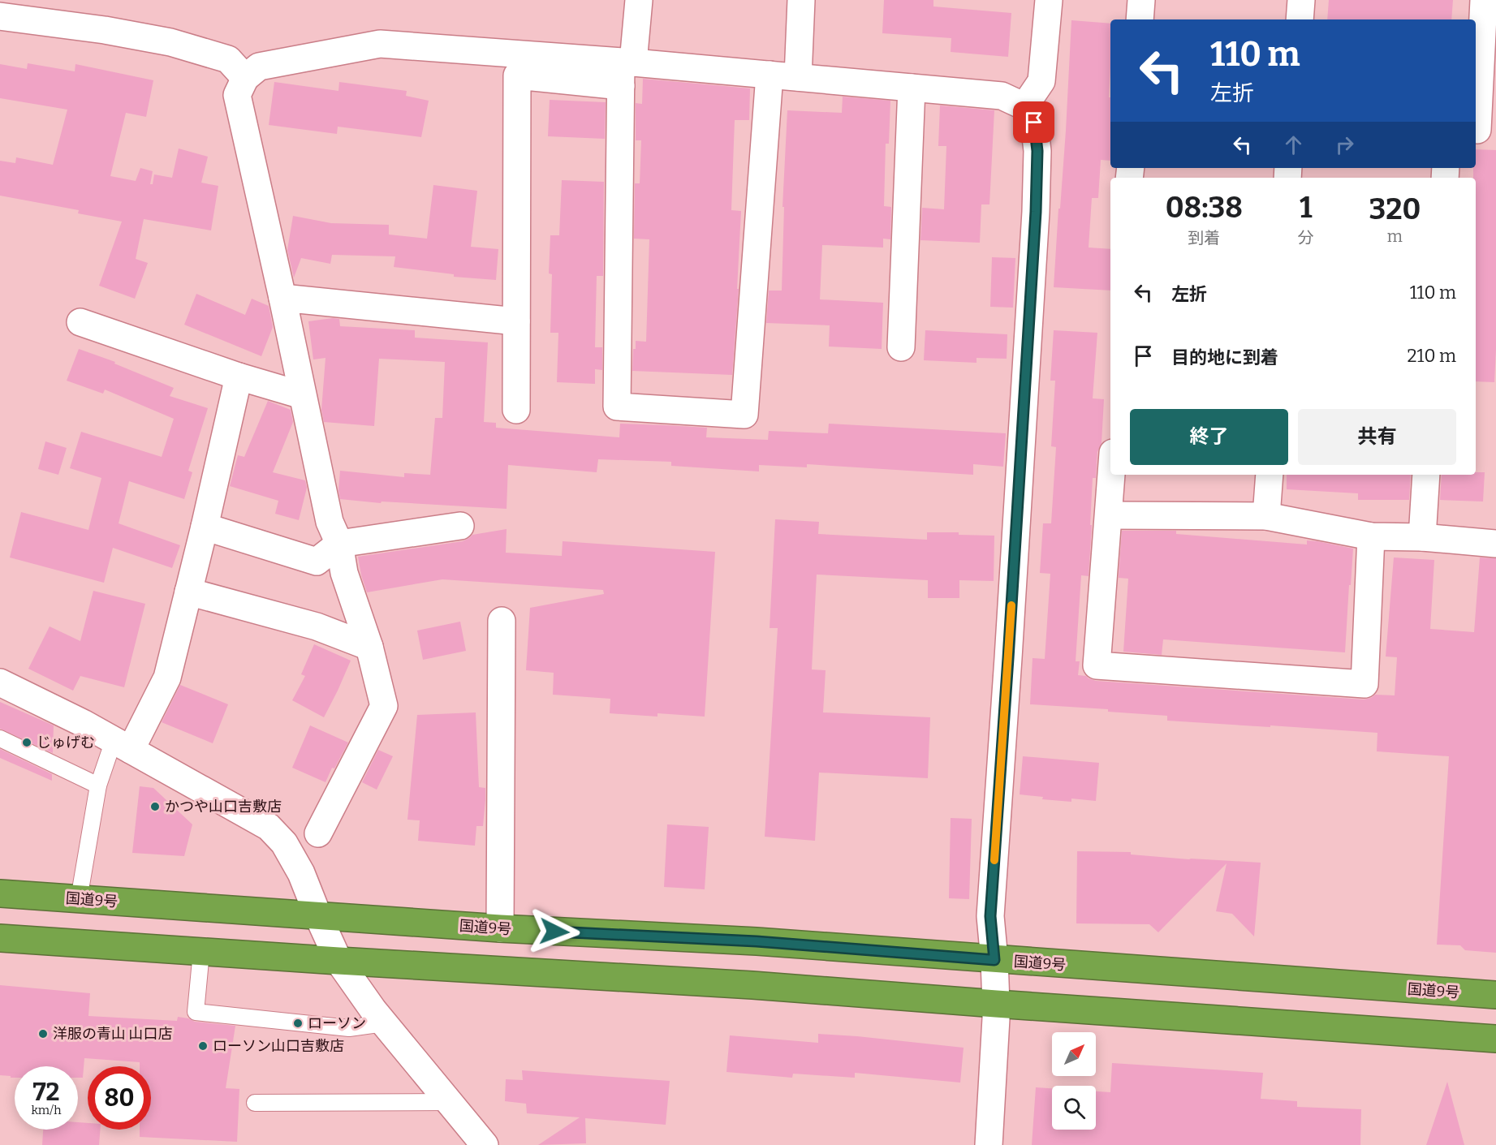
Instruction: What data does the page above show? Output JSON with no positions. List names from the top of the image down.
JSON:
{
  "streets": {
    "highway": ["国道9号"]
  },
  "places": [
    "じゅげむ",
    "かつや山口吉敷店",
    "ローソン",
    "洋服の青山 山口店",
    "ローソン山口吉敷店"
  ],
  "north": "top right",
  "page": {
    "turn": ["110 m", "左折"],
    "eta": [
      "08:38",
      "到着",
      "1",
      "分",
      "320",
      "m"
    ],
    "list": [
      {
        "name": "左折",
        "value": "110 m"
      },
      {
        "name": "目的地に到着",
        "value": "210 m"
      }
    ],
    "buttons": ["終了", "共有"],
    "speed": "72 km/h",
    "limit": "80"
  }
}
